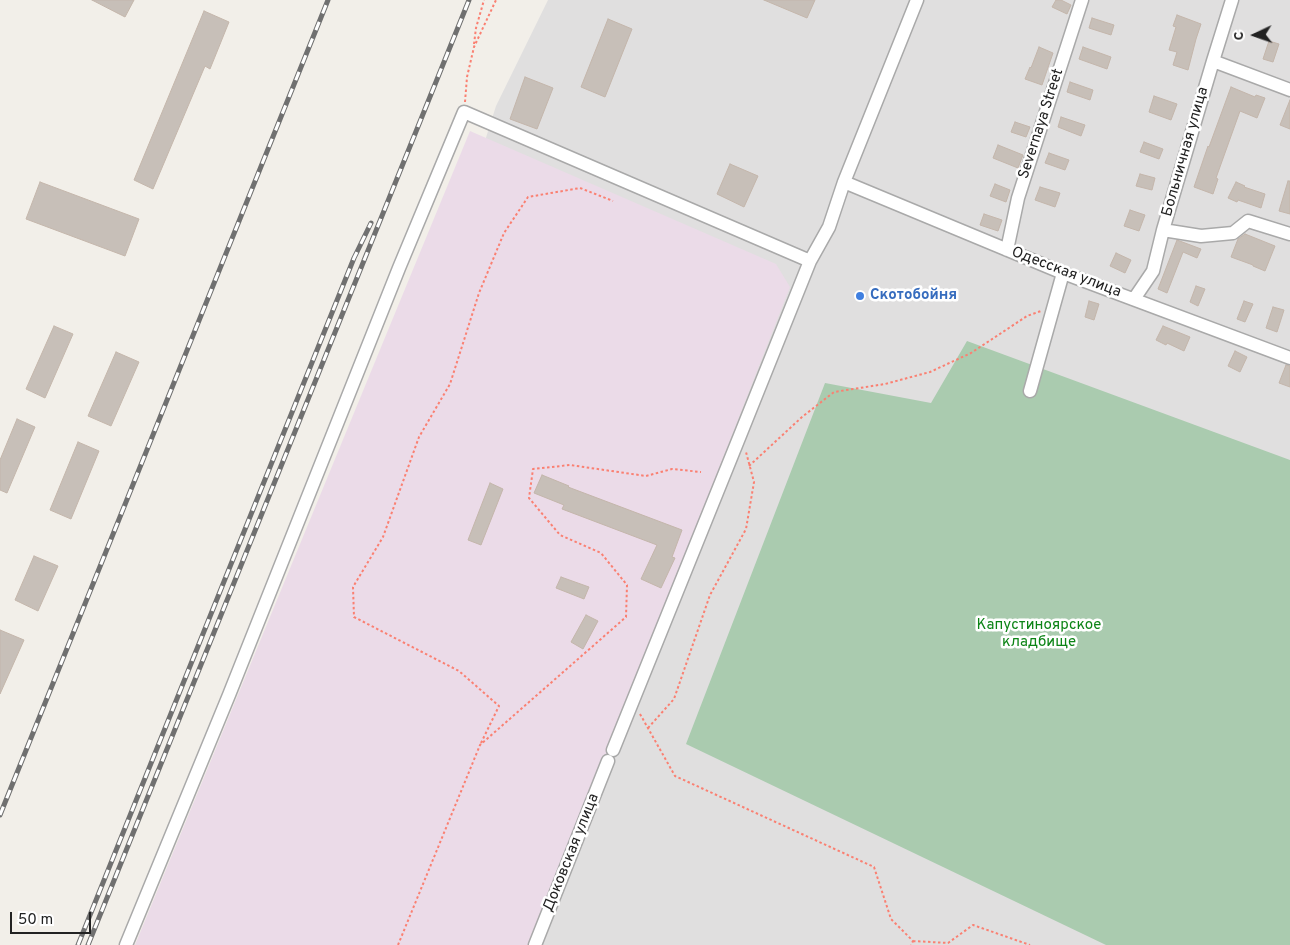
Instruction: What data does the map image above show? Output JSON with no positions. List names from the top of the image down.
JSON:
{
  "streets": {
    "street": [
      "Severnaya Street",
      "Больничная улица",
      "Одесская улица",
      "Доковская улица"
    ]
  },
  "crossings": [
    ["Severnaya Street", "Одесская улица"],
    ["Больничная улица", "Одесская улица"],
    ["Одесская улица", "Доковская улица"]
  ],
  "parks": ["Капустиноярское кладбище"],
  "places": ["Скотобойня"],
  "scale_bar": "50 m",
  "north": "left"
}
